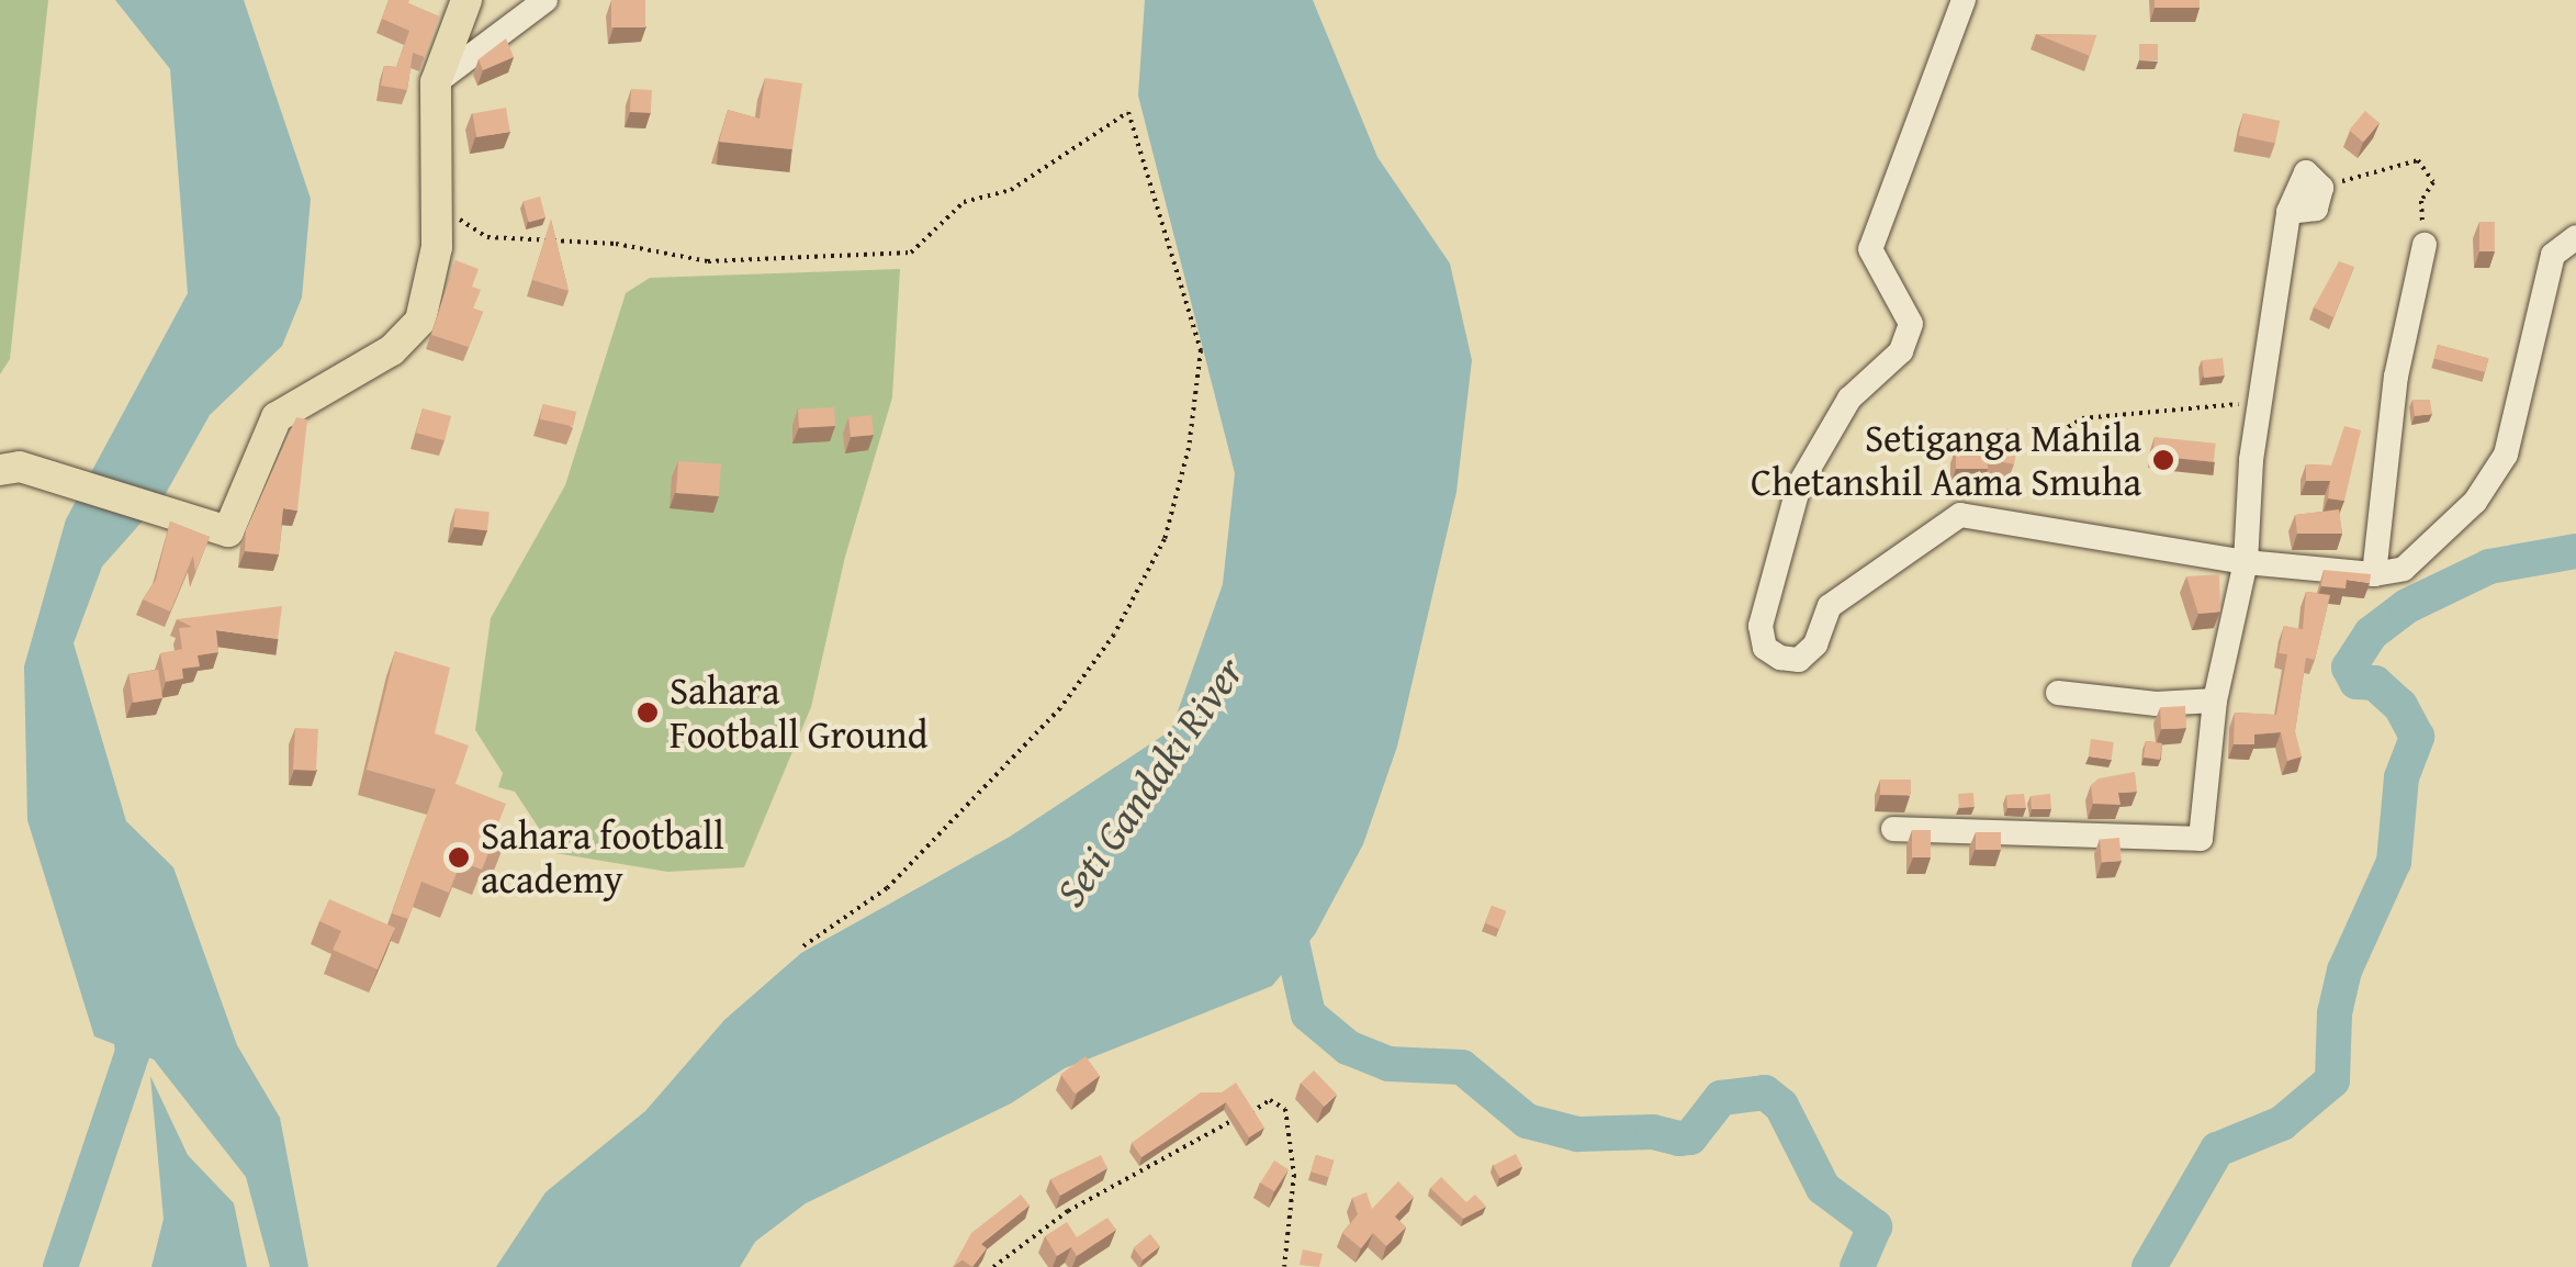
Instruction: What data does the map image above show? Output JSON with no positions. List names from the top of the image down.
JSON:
{
  "water": ["Seti Gandaki River"],
  "places": ["Setiganga Mahila Chetanshil Aama Smuha", "Sahara Football Ground", "Sahara football academy"]
}
